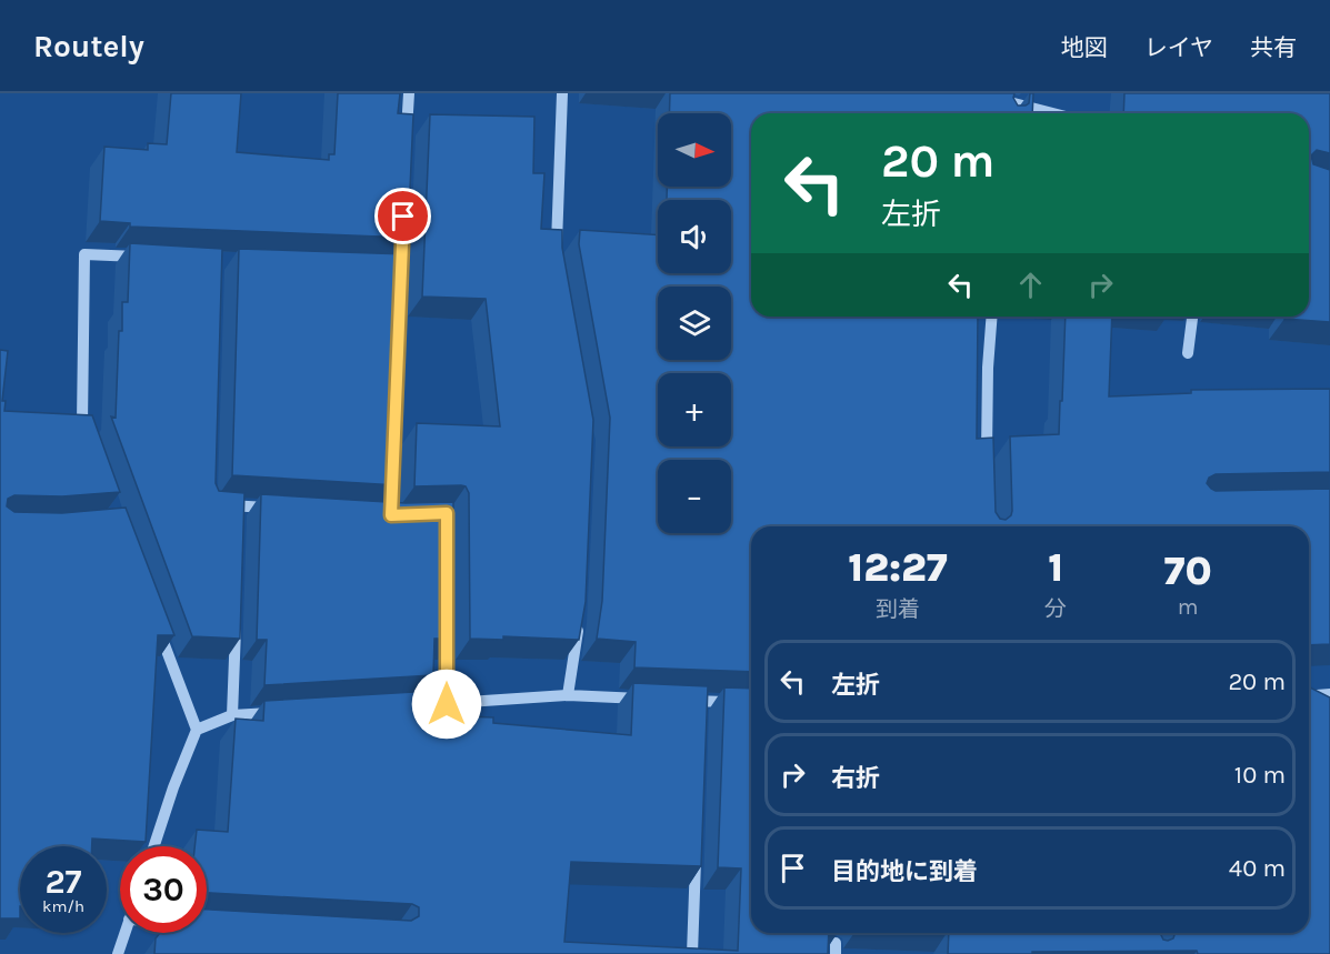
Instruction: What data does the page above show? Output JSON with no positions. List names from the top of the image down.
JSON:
{
  "north": "right",
  "page": {
    "header": "Routely",
    "nav": ["地図", "レイヤ", "共有"],
    "map_buttons": ["+", "−"],
    "turn": ["20 m", "左折"],
    "eta": [
      "12:27",
      "到着",
      "1",
      "分",
      "70",
      "m"
    ],
    "list": [
      {
        "name": "左折",
        "value": "20 m"
      },
      {
        "name": "右折",
        "value": "10 m"
      },
      {
        "name": "目的地に到着",
        "value": "40 m"
      }
    ],
    "speed": "27 km/h",
    "limit": "30"
  }
}
